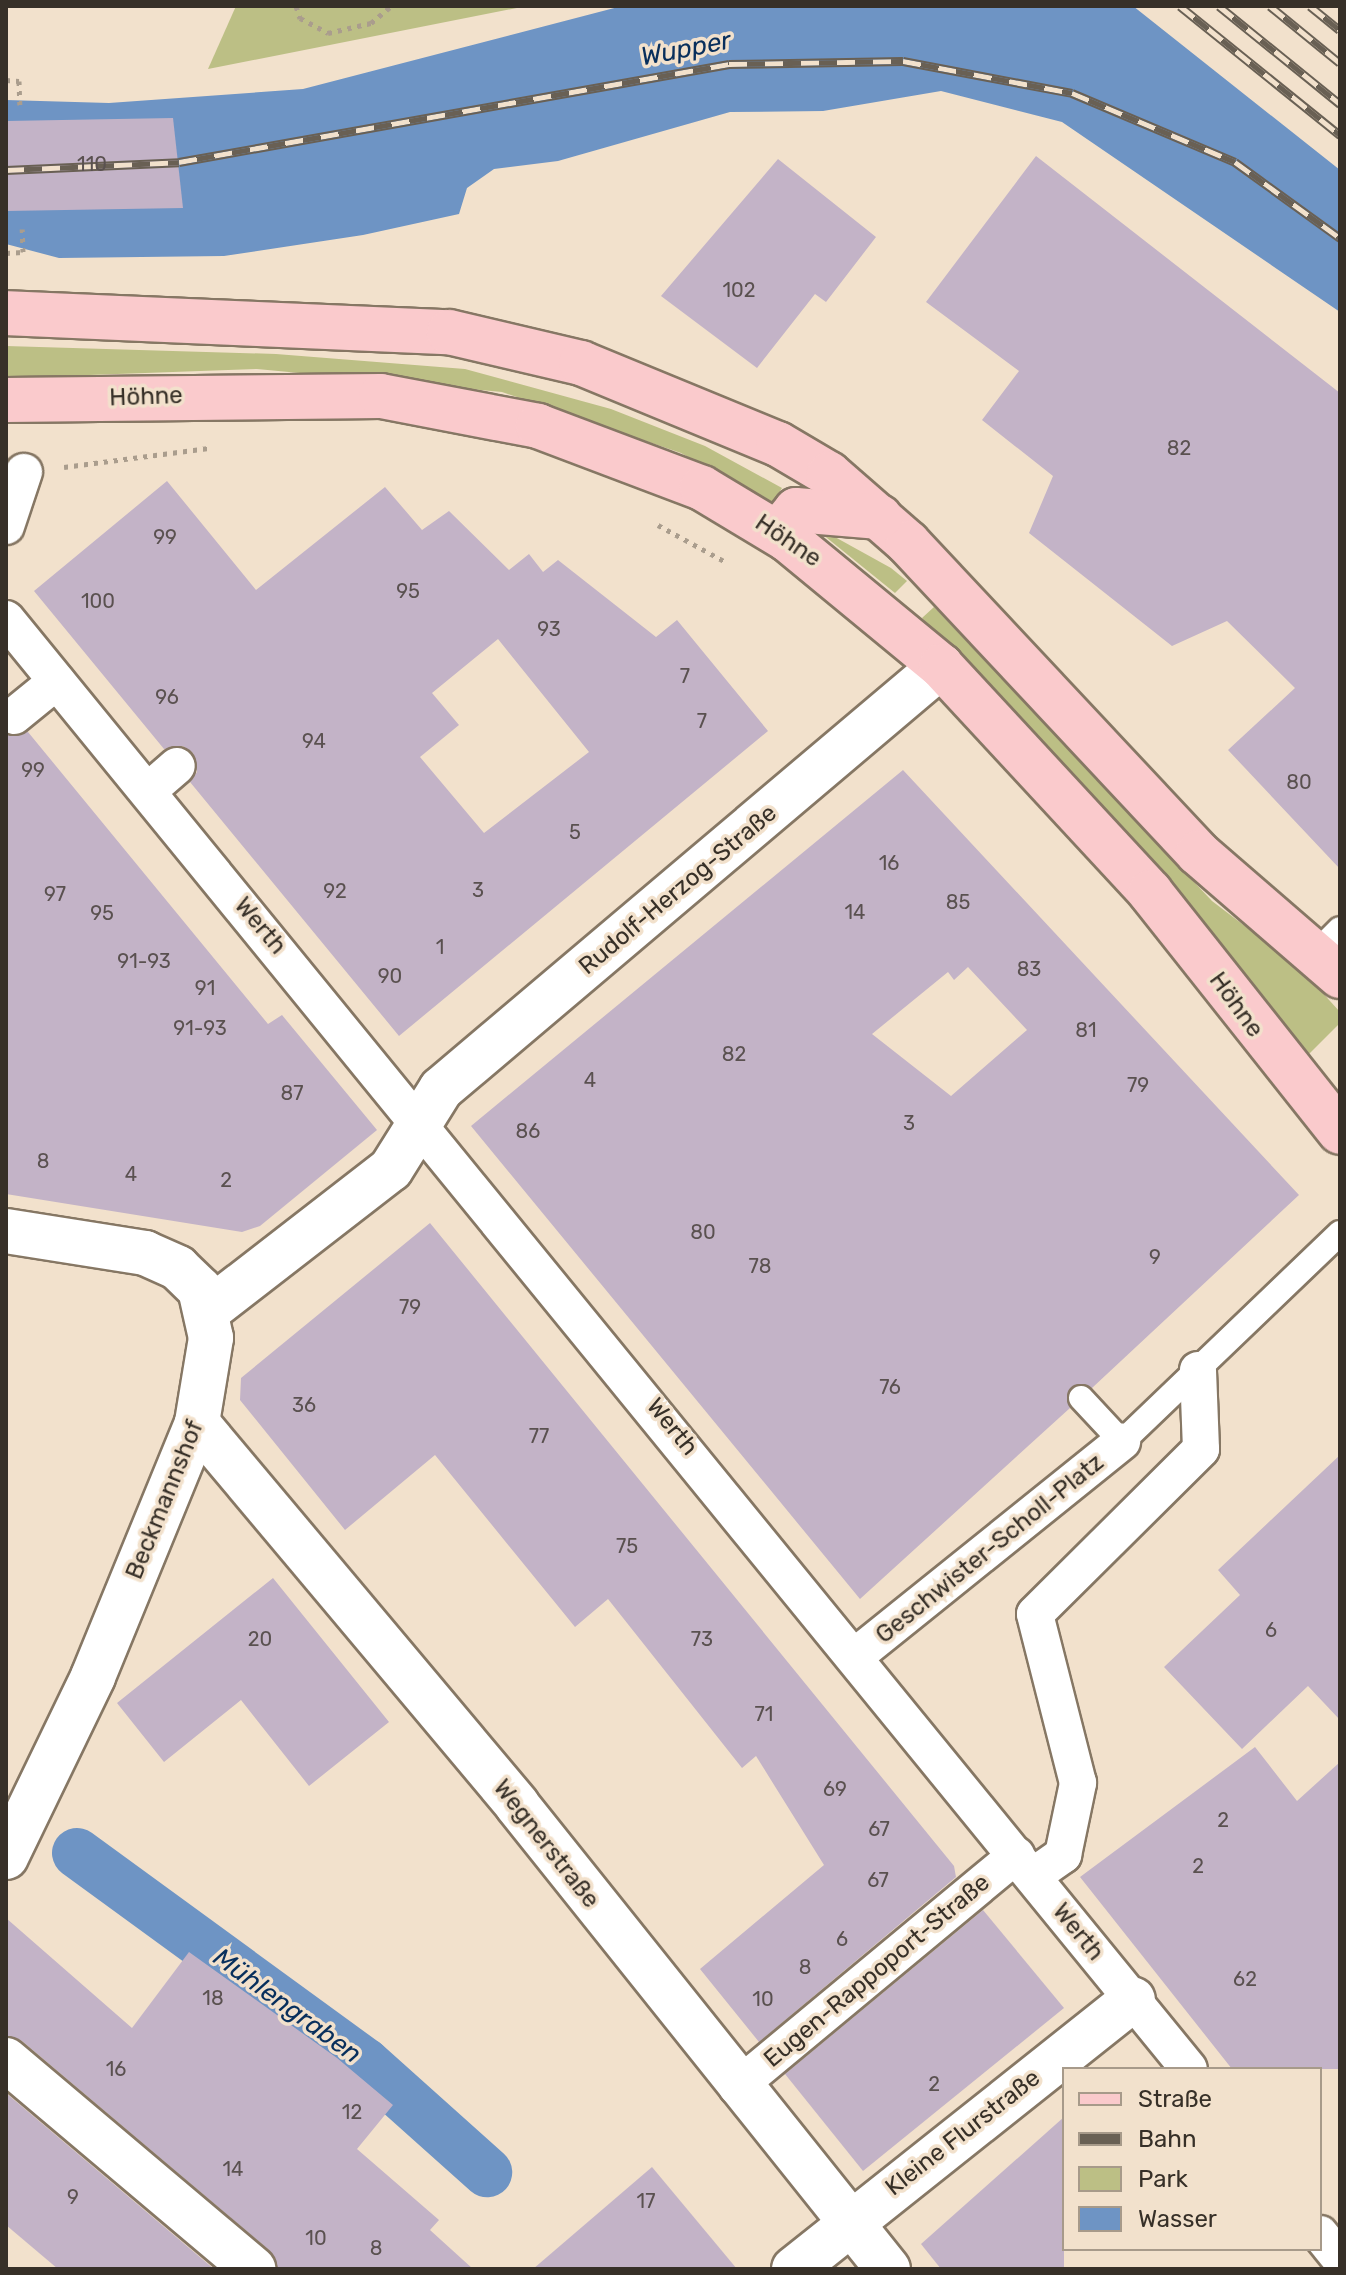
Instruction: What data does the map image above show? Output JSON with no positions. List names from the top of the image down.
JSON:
{
  "streets": {
    "main road": ["Höhne"],
    "street": [
      "Rudolf-Herzog-Straße",
      "Werth",
      "Beckmannshof",
      "Geschwister-Scholl-Platz",
      "Wegnerstraße",
      "Eugen-Rappoport-Straße",
      "Kleine Flurstraße"
    ]
  },
  "crossings": [
    ["Höhne", "Rudolf-Herzog-Straße"],
    ["Rudolf-Herzog-Straße", "Werth"],
    ["Werth", "Geschwister-Scholl-Platz"],
    ["Werth", "Eugen-Rappoport-Straße"],
    ["Werth", "Kleine Flurstraße"],
    ["Beckmannshof", "Wegnerstraße"],
    ["Wegnerstraße", "Eugen-Rappoport-Straße"],
    ["Wegnerstraße", "Kleine Flurstraße"]
  ],
  "water": ["Wupper", "Mühlengraben"],
  "house_numbers": [
    "110",
    "102",
    "82",
    "99",
    "95",
    "100",
    "93",
    "7",
    "96",
    "7",
    "94",
    "99",
    "80",
    "5",
    "16",
    "3",
    "92",
    "97",
    "85",
    "14",
    "95",
    "1",
    "91-93",
    "83",
    "90",
    "91",
    "91-93",
    "81",
    "82",
    "4",
    "79",
    "87",
    "3",
    "86",
    "8",
    "4",
    "2",
    "80",
    "9",
    "78",
    "79",
    "76",
    "36",
    "77",
    "75",
    "6",
    "20",
    "73",
    "71",
    "69",
    "2",
    "67",
    "2",
    "67",
    "6",
    "8",
    "62",
    "18",
    "10",
    "16",
    "2",
    "12",
    "14",
    "9",
    "17",
    "10",
    "8"
  ],
  "legend": [
    "Straße",
    "Bahn",
    "Park",
    "Wasser"
  ]
}
